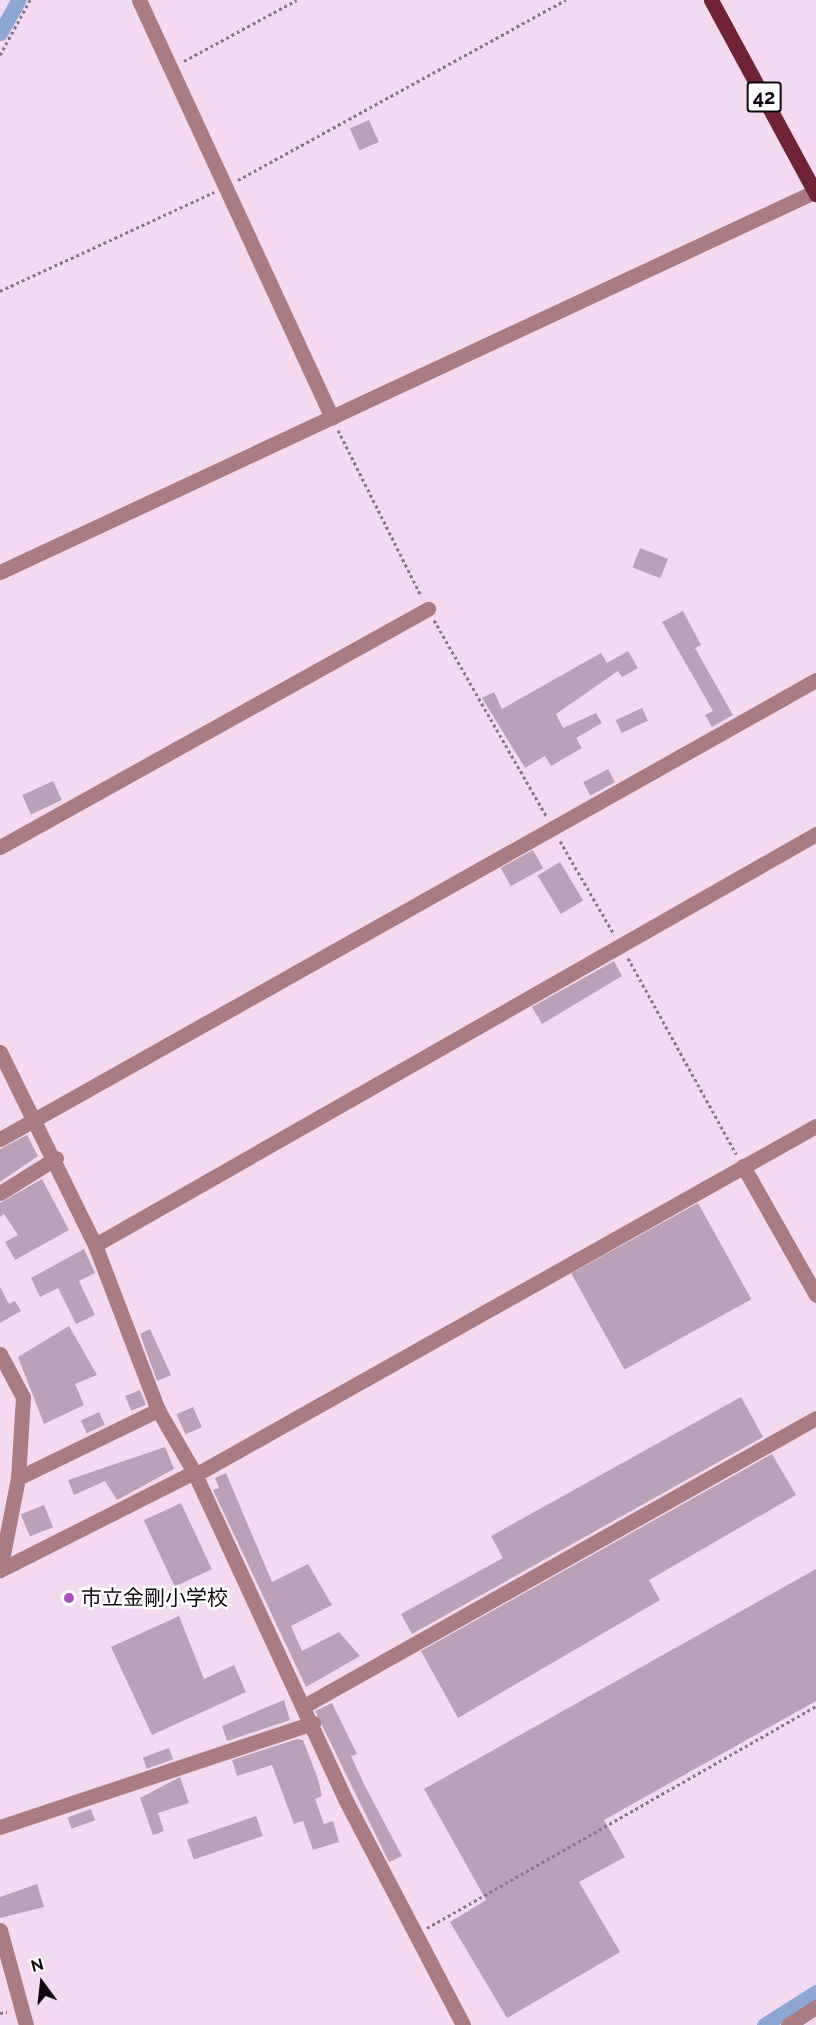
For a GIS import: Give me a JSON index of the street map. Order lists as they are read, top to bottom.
{
  "streets": {
    "main road": ["42"]
  },
  "places": ["市立金剛小学校"],
  "north": "top"
}
